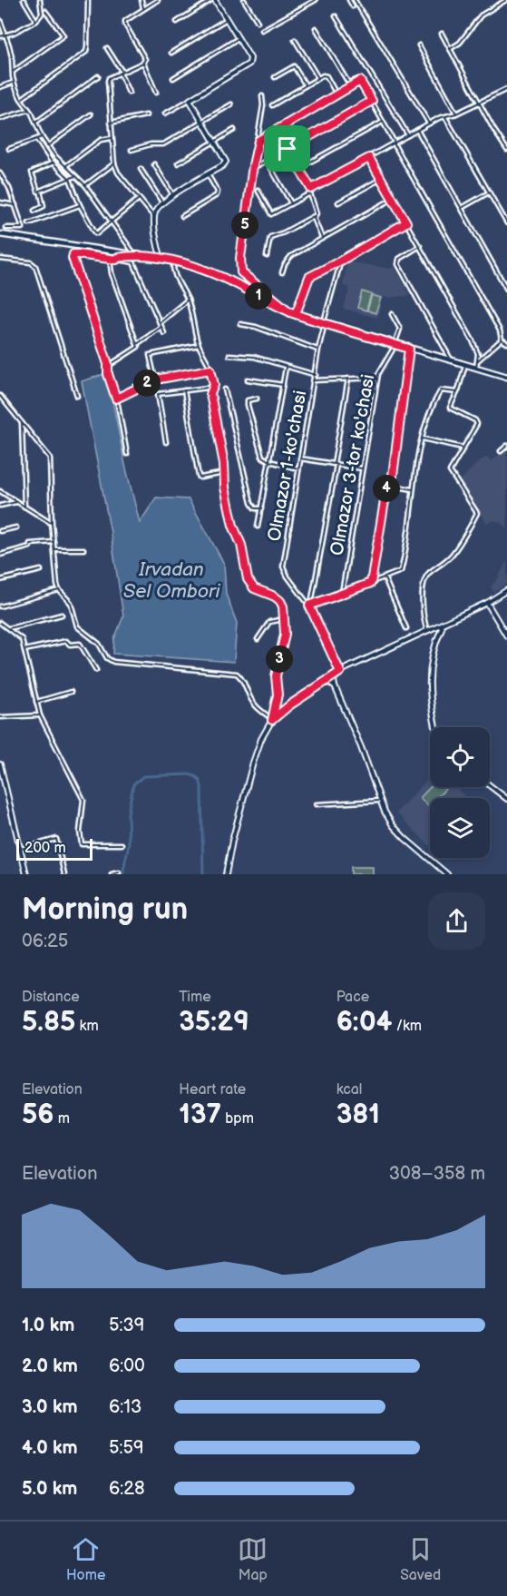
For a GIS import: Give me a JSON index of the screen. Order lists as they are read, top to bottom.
{
  "streets": {
    "street": ["Olmazor 3-tor ko'chasi", "Olmazor 1-ko'chasi"]
  },
  "water": ["Irvadan Sel Ombori"],
  "scale_bar": "200 m",
  "page": {
    "pins": [
      "5",
      "1",
      "2",
      "4",
      "3"
    ],
    "scale": "200 m",
    "heading": ["Morning run", "06:25"],
    "stats": [
      ["Distance", "5.85 km"],
      ["Time", "35:29"],
      ["Pace", "6:04 /km"],
      ["Elevation", "56 m"],
      ["Heart rate", "137 bpm"],
      ["kcal", "381"]
    ],
    "chart": ["Elevation", "308–358 m"],
    "list": [
      {
        "name": "1.0 km",
        "note": "5:39"
      },
      {
        "name": "2.0 km",
        "note": "6:00"
      },
      {
        "name": "3.0 km",
        "note": "6:13"
      },
      {
        "name": "4.0 km",
        "note": "5:59"
      },
      {
        "name": "5.0 km",
        "note": "6:28"
      }
    ],
    "tabs": ["Home", "Map", "Saved"]
  }
}
